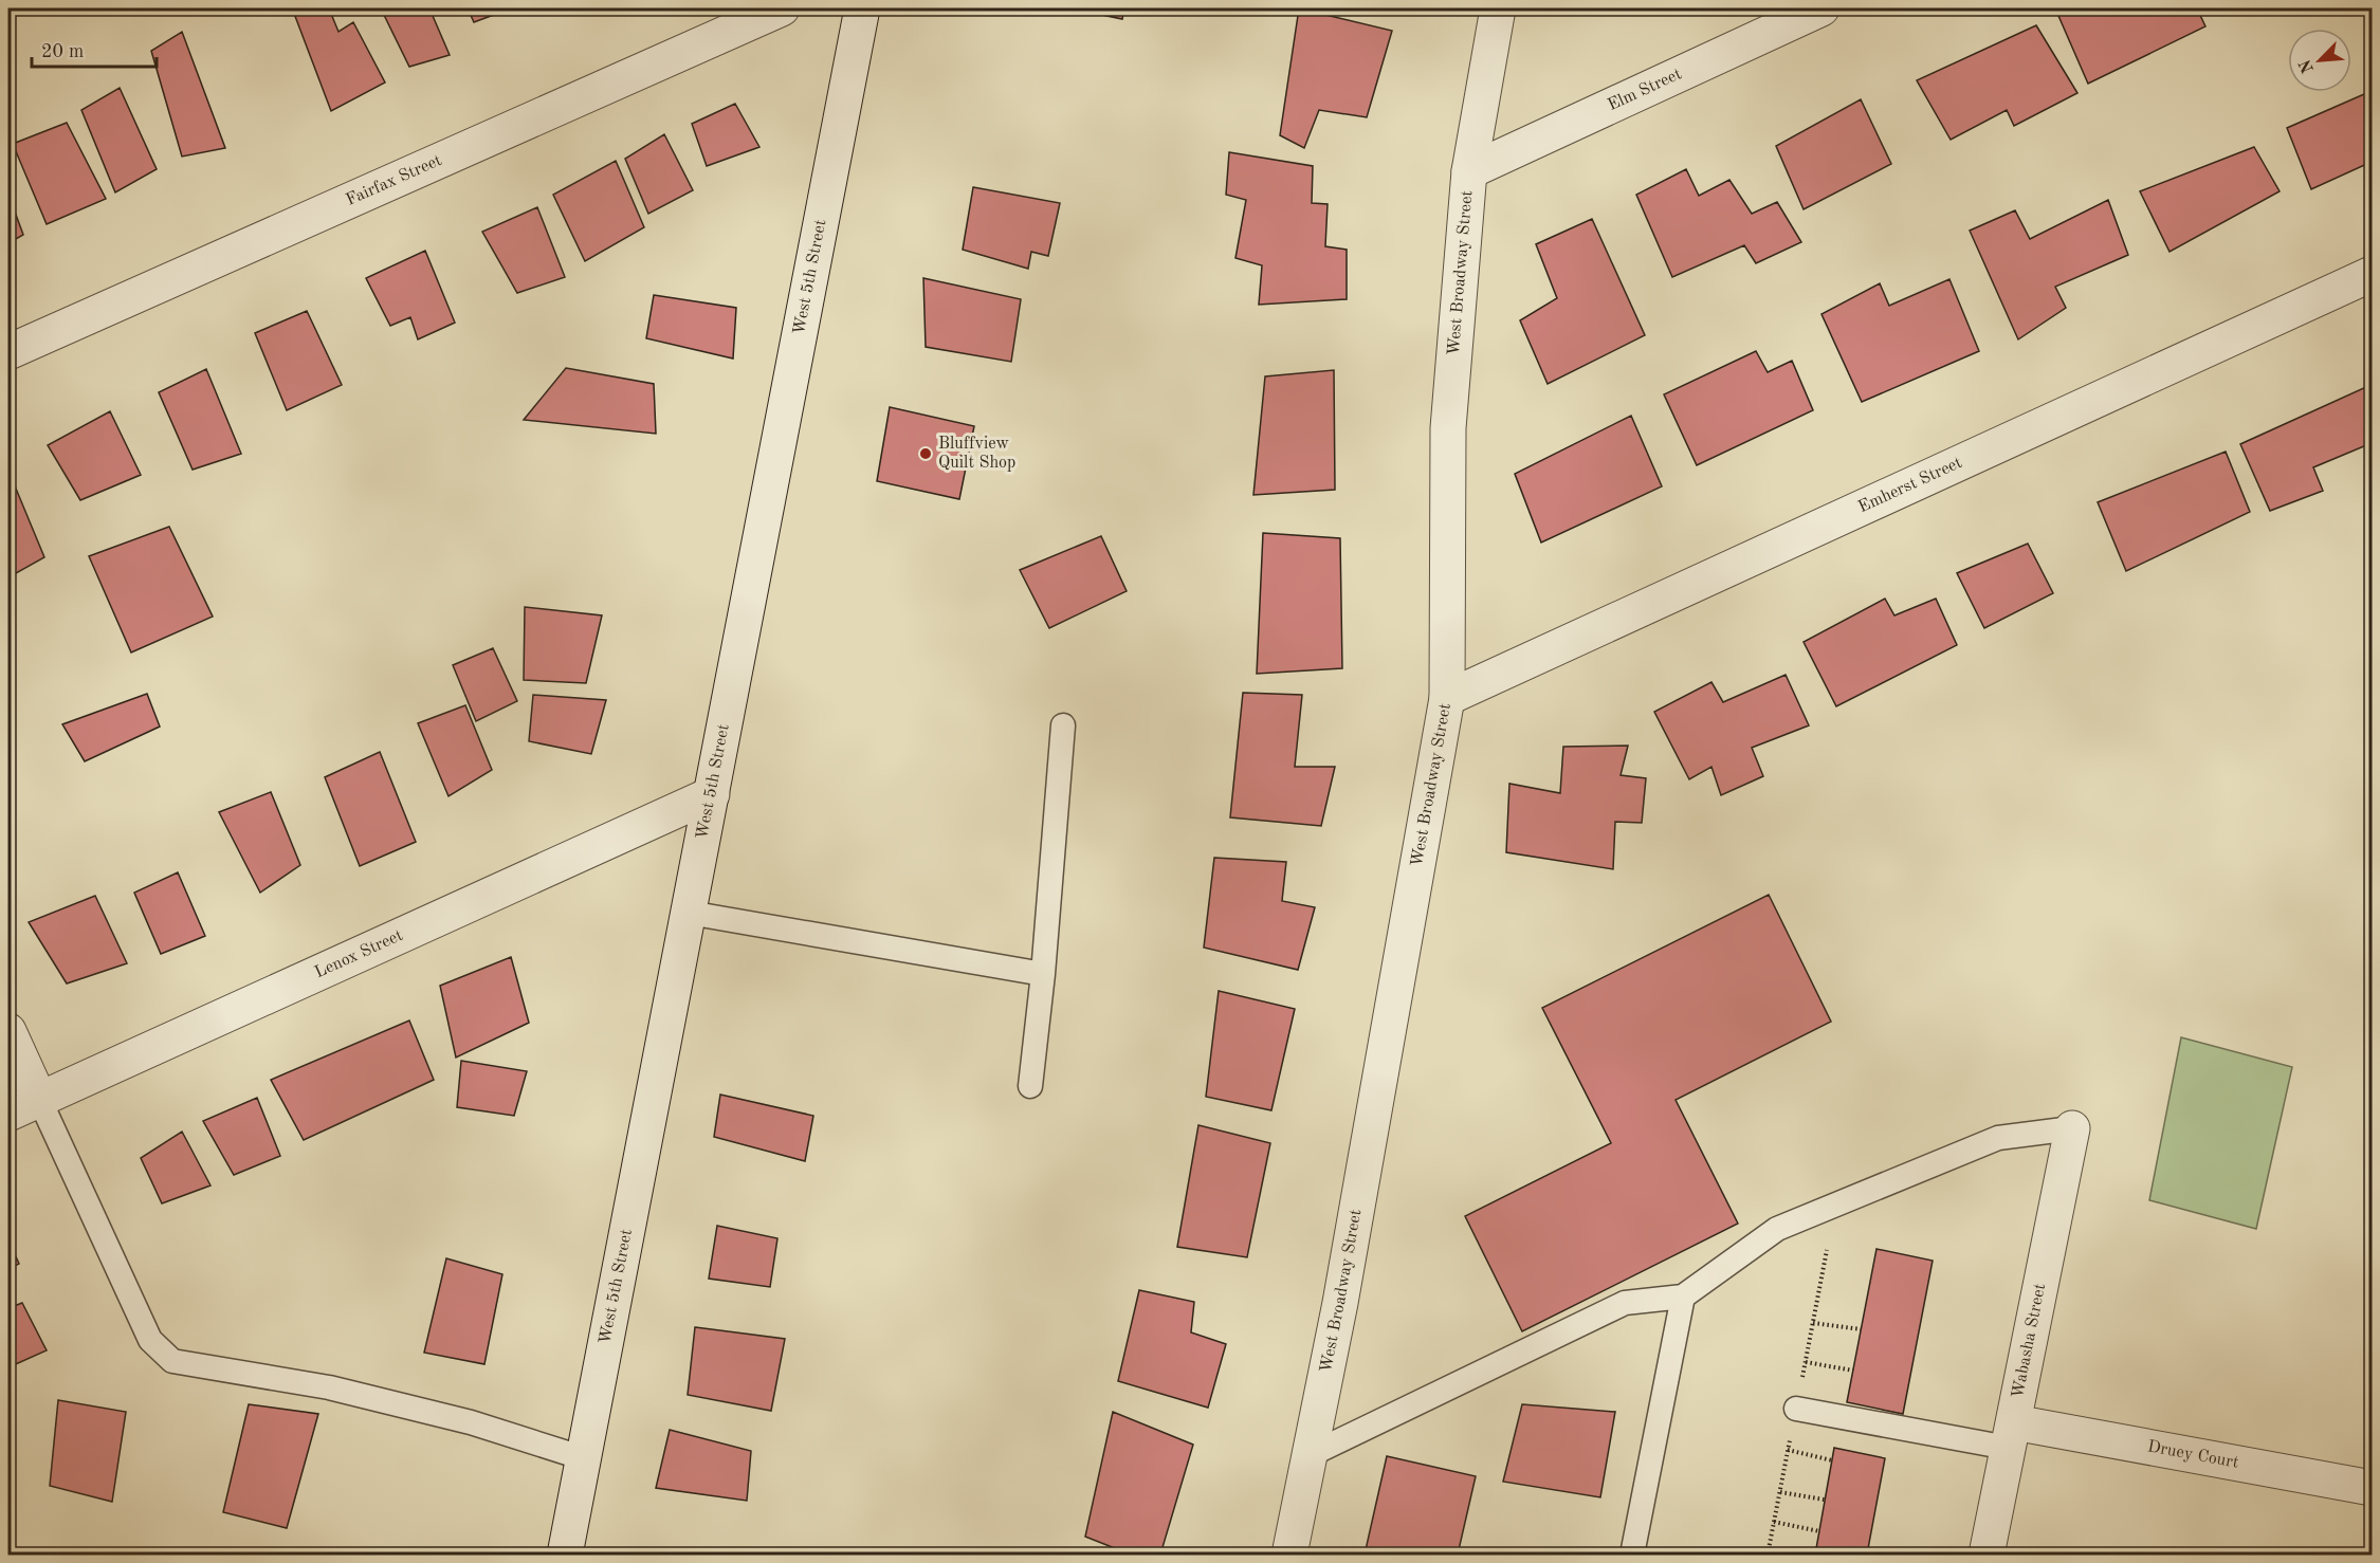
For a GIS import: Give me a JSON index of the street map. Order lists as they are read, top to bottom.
{
  "streets": {
    "street": [
      "Elm Street",
      "Fairfax Street",
      "West Broadway Street",
      "West 5th Street",
      "Emherst Street",
      "Lenox Street",
      "Wabasha Street",
      "Druey Court"
    ]
  },
  "crossings": [
    ["Elm Street", "West Broadway Street"],
    ["West Broadway Street", "Emherst Street"],
    ["West 5th Street", "Lenox Street"],
    ["Wabasha Street", "Druey Court"]
  ],
  "places": ["Bluffview Quilt Shop"],
  "scale_bar": "20 m",
  "north": "bottom left"
}
